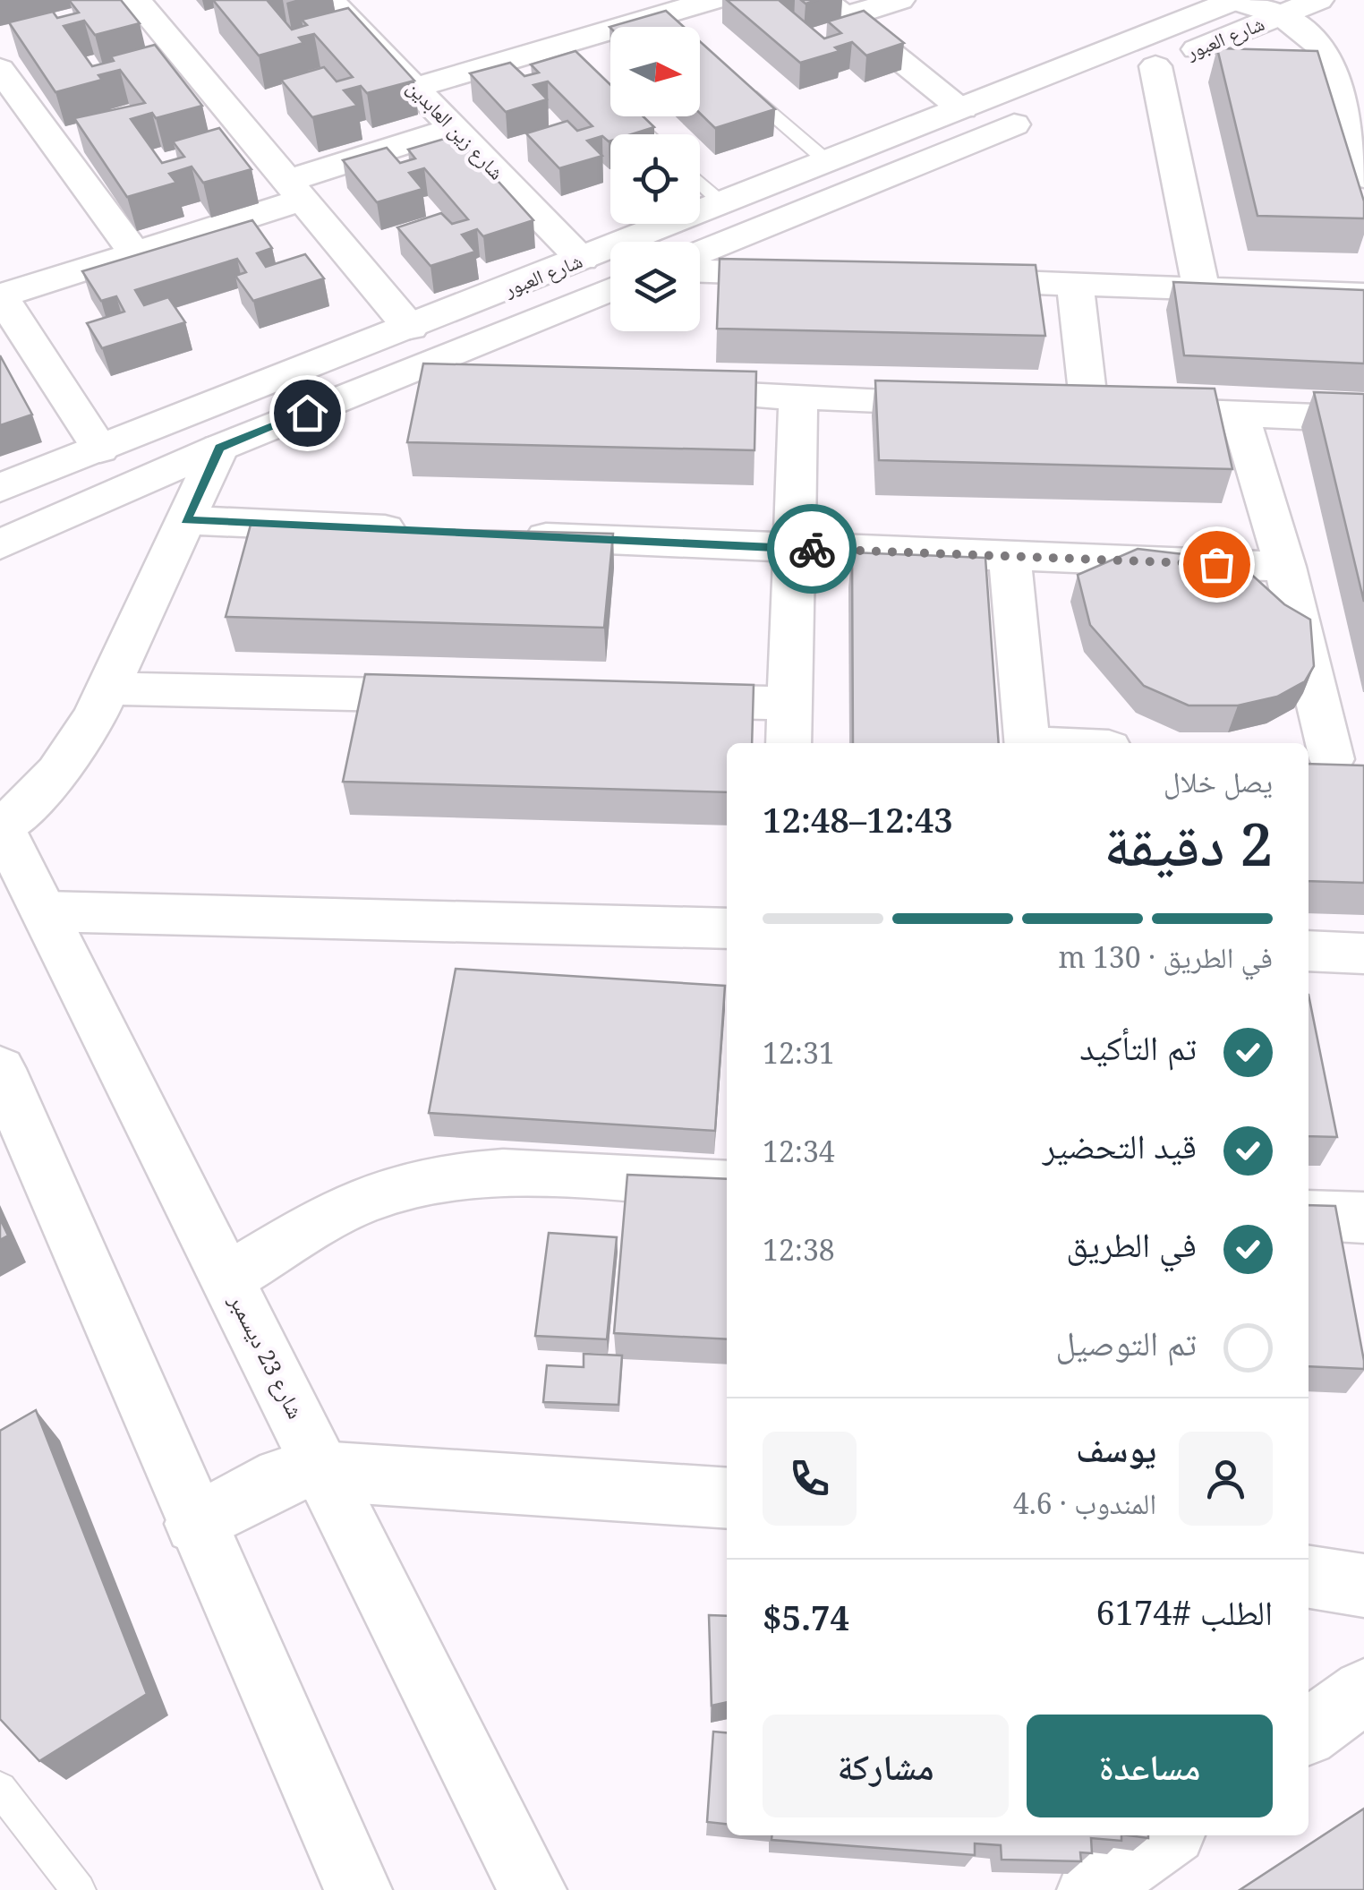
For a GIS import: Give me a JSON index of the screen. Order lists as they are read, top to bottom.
{
  "streets": {
    "street": ["شارع العبور", "شارع زين العابدين", "شارع 23 ديسمبر"]
  },
  "crossings": [
    ["شارع العبور", "شارع زين العابدين"]
  ],
  "north": "right",
  "page": {
    "heading": ["2 دقيقة", "يصل خلال", "12:43–12:48"],
    "panel": [
      "يوسف",
      "المندوب · 4.6",
      "الطلب #6174",
      "$5.74"
    ],
    "bar": "في الطريق · 130 m",
    "list": [
      ["تم التأكيد", "12:31"],
      ["قيد التحضير", "12:34"],
      ["في الطريق", "12:38"],
      "تم التوصيل"
    ],
    "buttons": ["مساعدة", "مشاركة"]
  }
}
